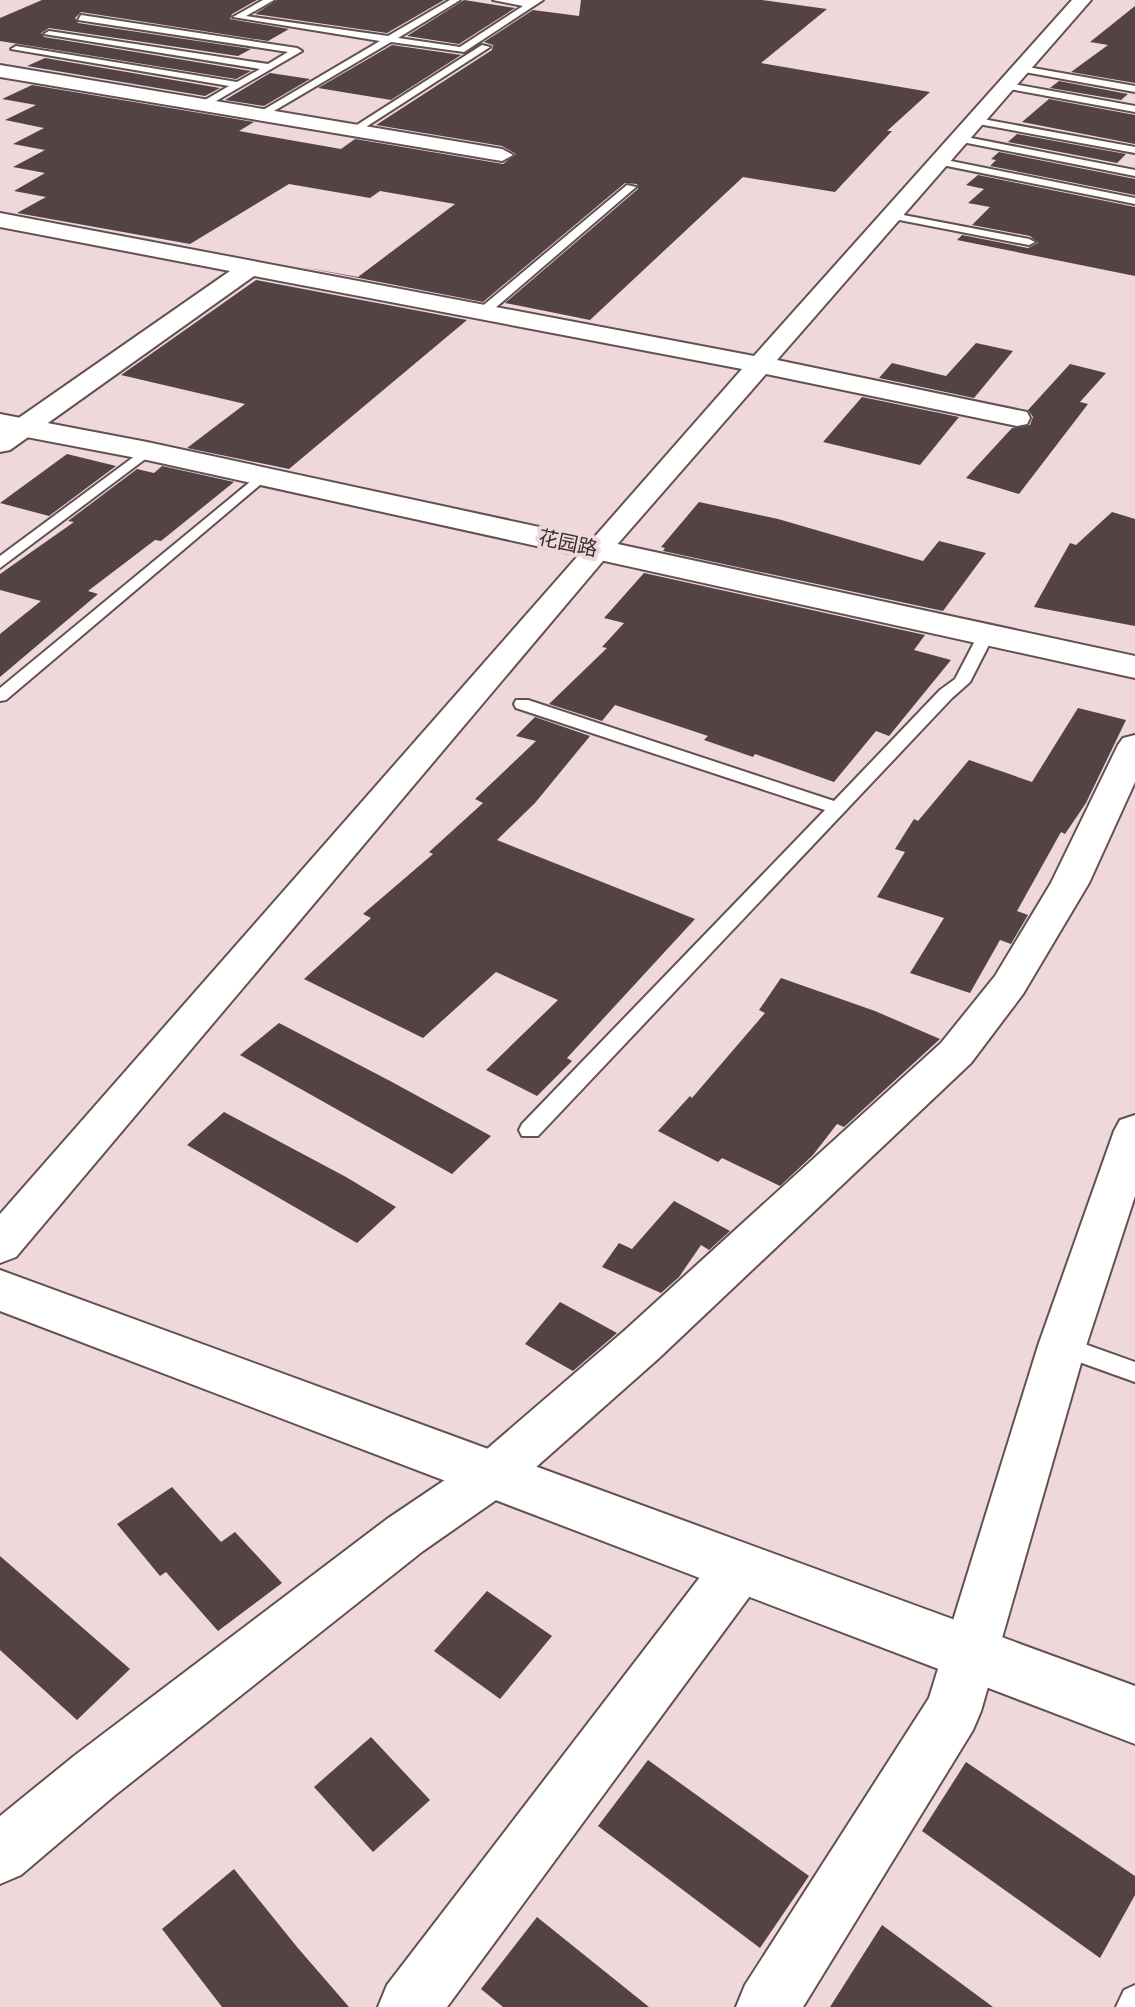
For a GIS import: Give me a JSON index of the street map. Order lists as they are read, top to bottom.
{
  "streets": {
    "street": ["花园路"]
  }
}
